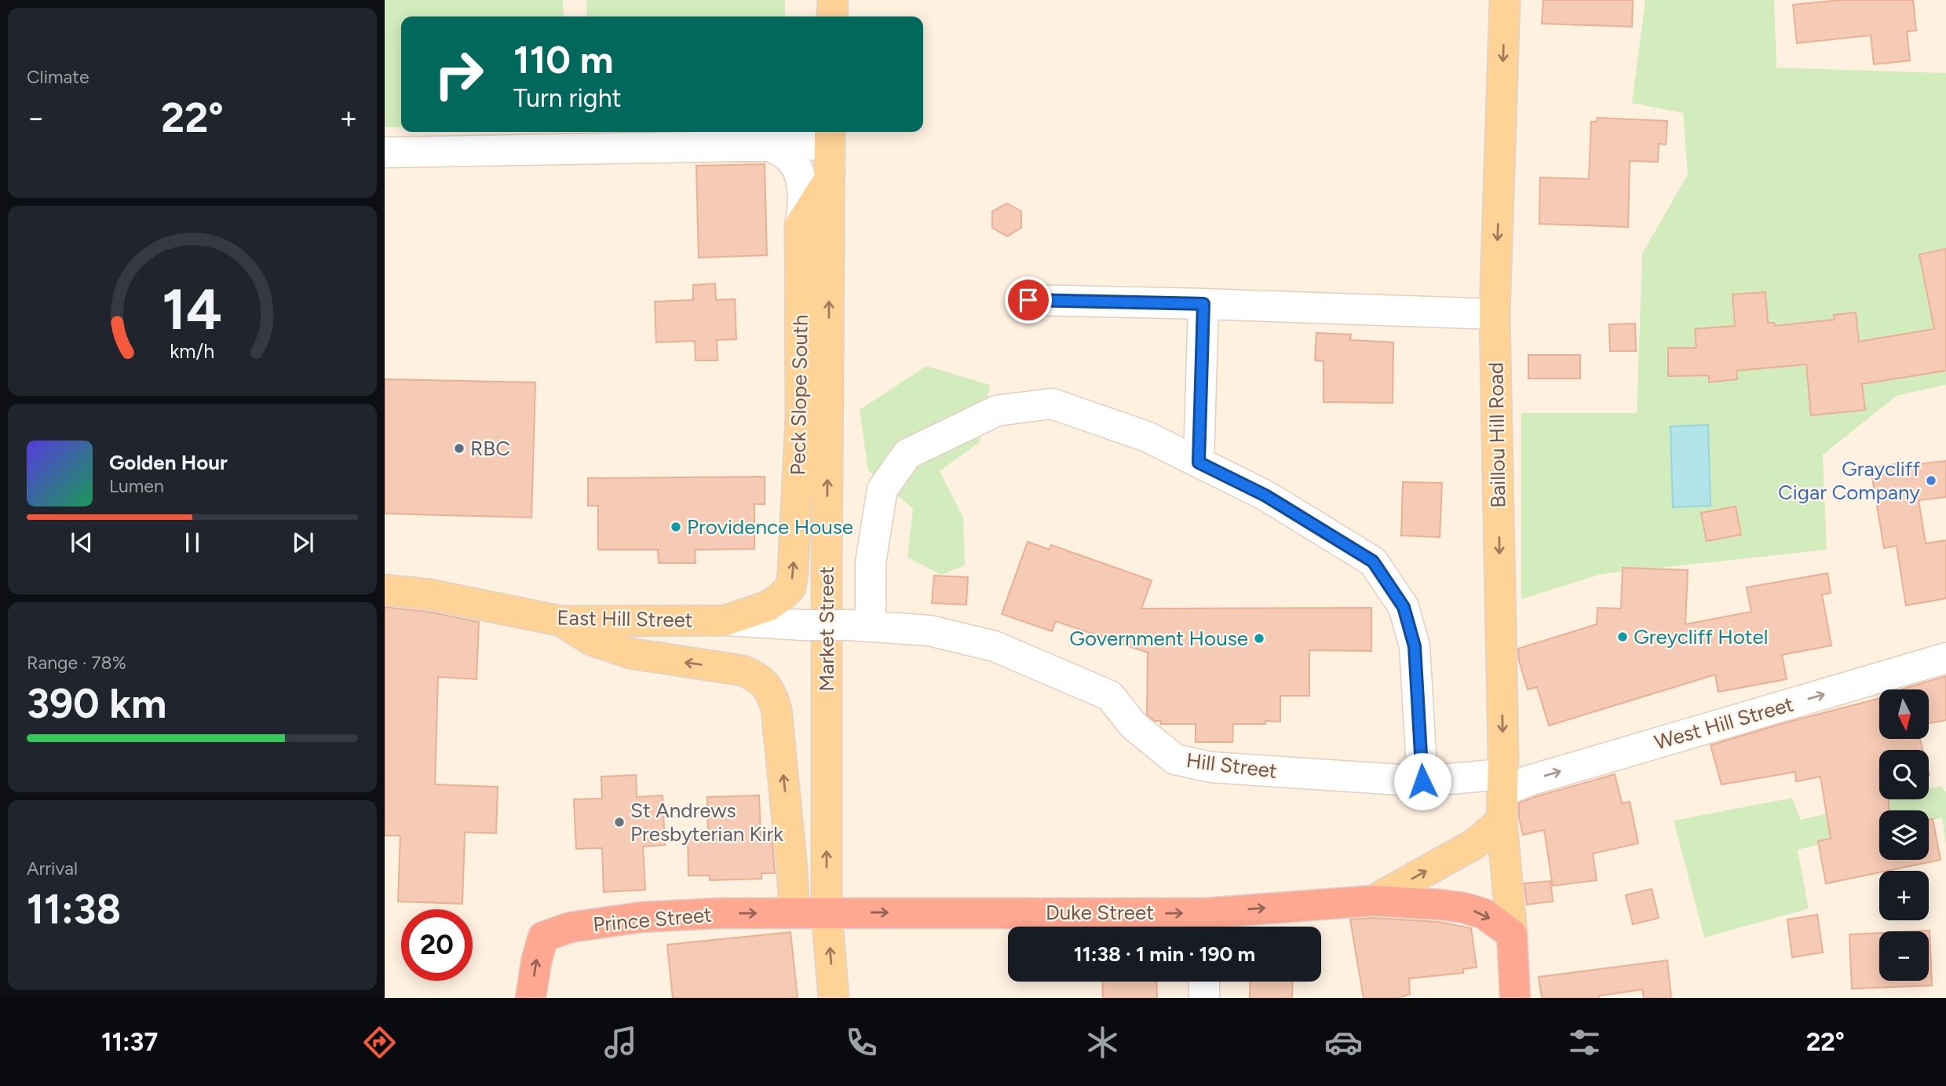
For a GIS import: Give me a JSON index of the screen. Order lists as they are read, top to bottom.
{
  "streets": {
    "highway": ["Duke Street", "Prince Street"],
    "main road": [
      "Peck Slope South",
      "Baillou Hill Road",
      "East Hill Street",
      "Market Street"
    ],
    "street": ["West Hill Street", "Hill Street"]
  },
  "crossings": [
    ["Peck Slope South", "East Hill Street"],
    ["Baillou Hill Road", "West Hill Street"],
    ["Baillou Hill Road", "Hill Street"],
    ["Baillou Hill Road", "Duke Street"],
    ["East Hill Street", "Hill Street"],
    ["Market Street", "Duke Street"],
    ["Market Street", "Prince Street"],
    ["West Hill Street", "Hill Street"],
    ["Duke Street", "Prince Street"]
  ],
  "one_way": [
    "Peck Slope South",
    "Baillou Hill Road",
    "Market Street",
    "West Hill Street",
    "Duke Street",
    "Prince Street"
  ],
  "places": [
    "RBC",
    "Graycliff Cigar Company",
    "Providence House",
    "Greycliff Hotel",
    "Government House",
    "St Andrews Presbyterian Kirk"
  ],
  "north": "bottom",
  "page": {
    "tile": [
      "Climate",
      ["Range · 78%", "390 km"],
      ["Arrival", "11:38"]
    ],
    "turn": ["110 m", "Turn right"],
    "heat": ["−", "22°", "+"],
    "song": ["Golden Hour", "Lumen"],
    "map_buttons": ["+", "−"],
    "limit": "20",
    "trip": "11:38 · 1 min · 190 m",
    "tabs": ["11:37", "22°"],
    "gauge": ["14", "km/h"]
  }
}
